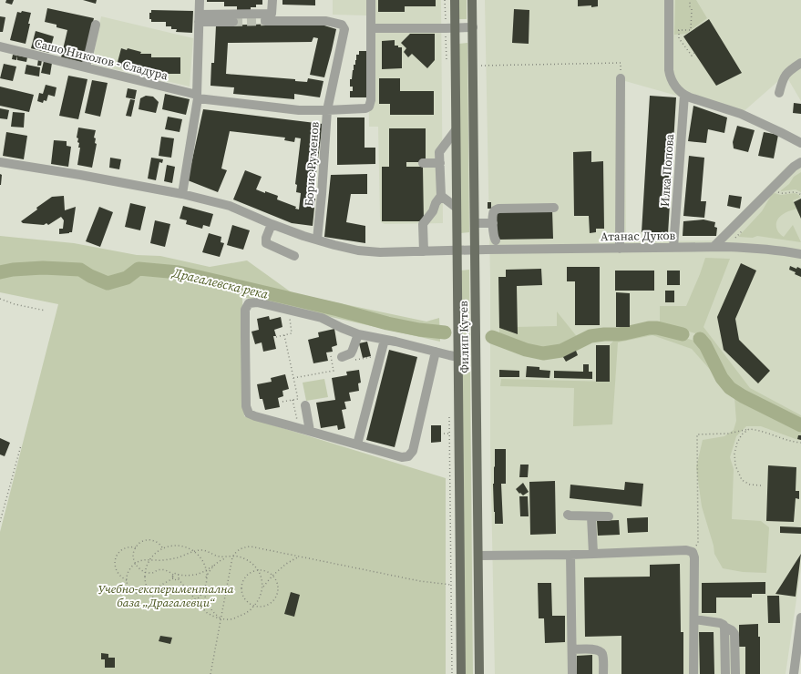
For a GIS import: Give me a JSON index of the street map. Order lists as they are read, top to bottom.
{
  "streets": {
    "main road": ["Филип Кутев"],
    "street": [
      "Сашо Николов - Сладура",
      "Борис Руменов",
      "Илка Попова",
      "Атанас Дуков"
    ]
  },
  "crossings": [
    ["Сашо Николов - Сладура", "Борис Руменов"],
    ["Борис Руменов", "Атанас Дуков"],
    ["Илка Попова", "Атанас Дуков"],
    ["Атанас Дуков", "Филип Кутев"]
  ],
  "water": ["Драгалевска река"],
  "parks": ["Учебно-експериментална база „Драгалевци“"]
}
